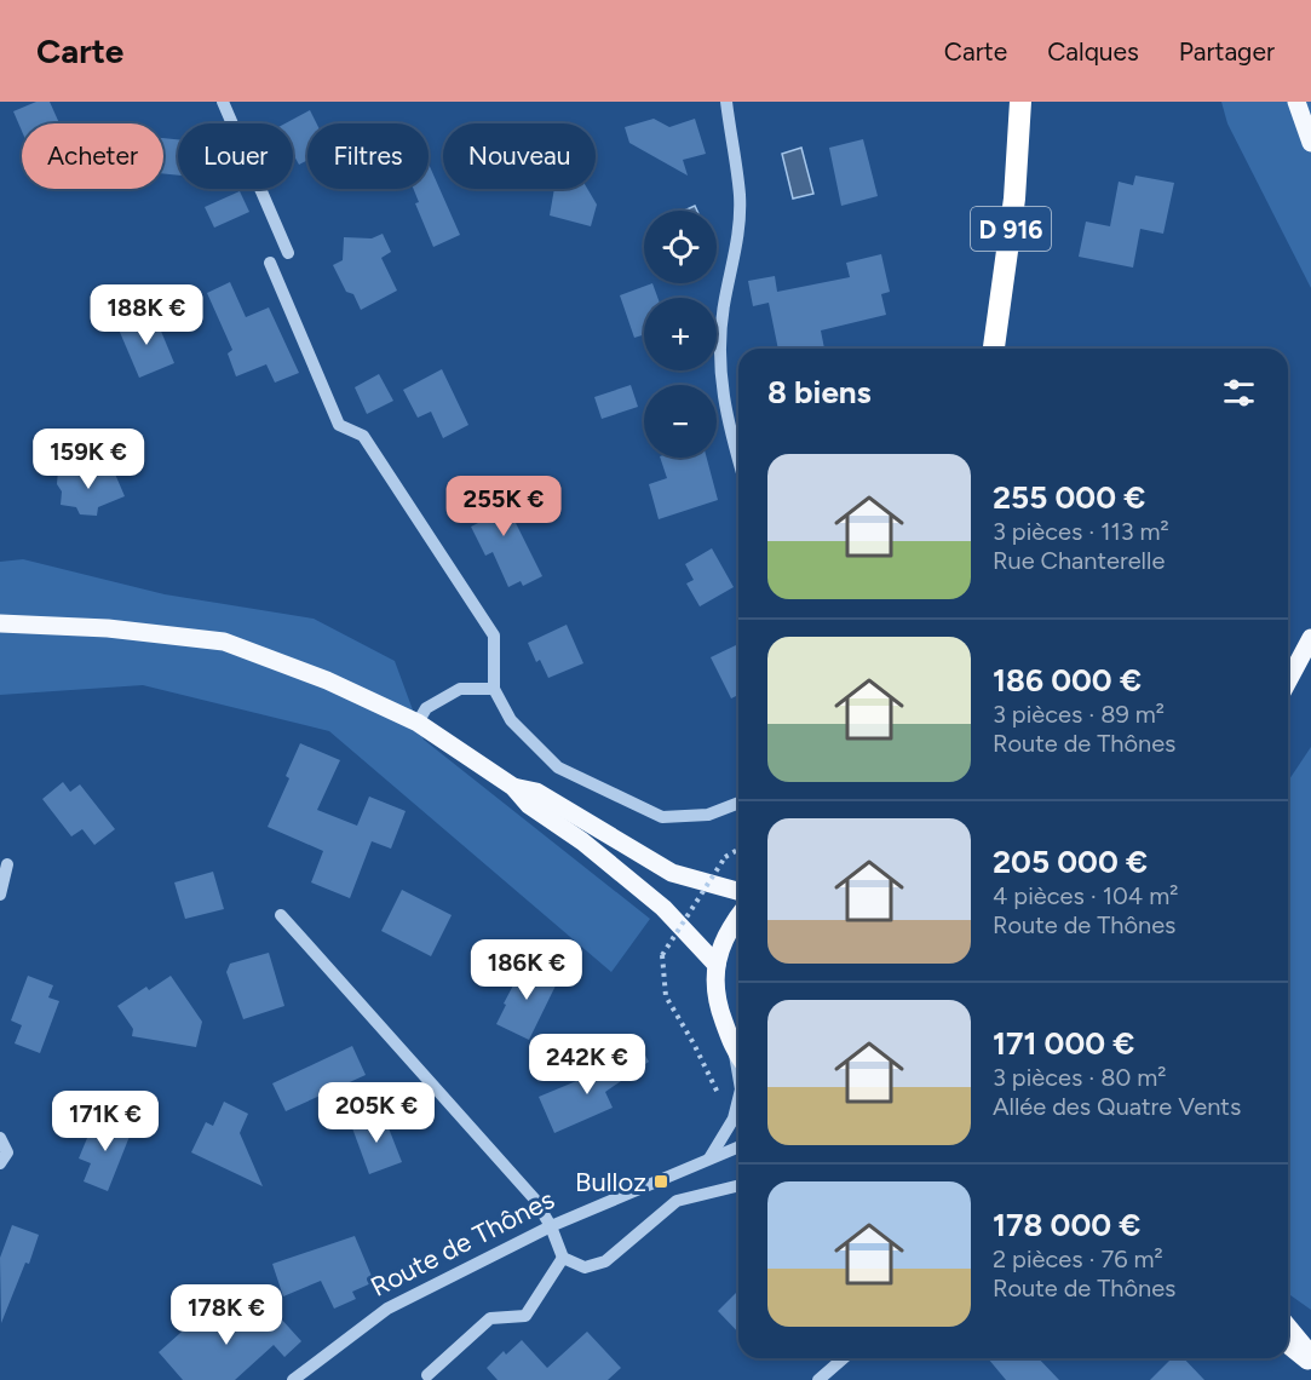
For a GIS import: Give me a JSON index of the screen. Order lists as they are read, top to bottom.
{
  "streets": {
    "highway": ["D 916"],
    "street": ["Route de Thônes"]
  },
  "places": {
    "transit": ["Bulloz"]
  },
  "page": {
    "header": "Carte",
    "nav": ["Carte", "Calques", "Partager"],
    "chip": [
      "Acheter",
      "Louer",
      "Filtres",
      "Nouveau"
    ],
    "map_buttons": ["+", "−"],
    "price": [
      "188K €",
      "159K €",
      "255K €",
      "186K €",
      "242K €",
      "205K €",
      "171K €",
      "178K €"
    ],
    "heading": "8 biens",
    "list": [
      {
        "name": "255 000 €",
        "note": "3 pièces · 113 m² · Rue Chanterelle"
      },
      {
        "name": "186 000 €",
        "note": "3 pièces · 89 m² · Route de Thônes"
      },
      {
        "name": "205 000 €",
        "note": "4 pièces · 104 m² · Route de Thônes"
      },
      {
        "name": "171 000 €",
        "note": "3 pièces · 80 m² · Allée des Quatre Vents"
      },
      {
        "name": "178 000 €",
        "note": "2 pièces · 76 m² · Route de Thônes"
      }
    ]
  }
}
